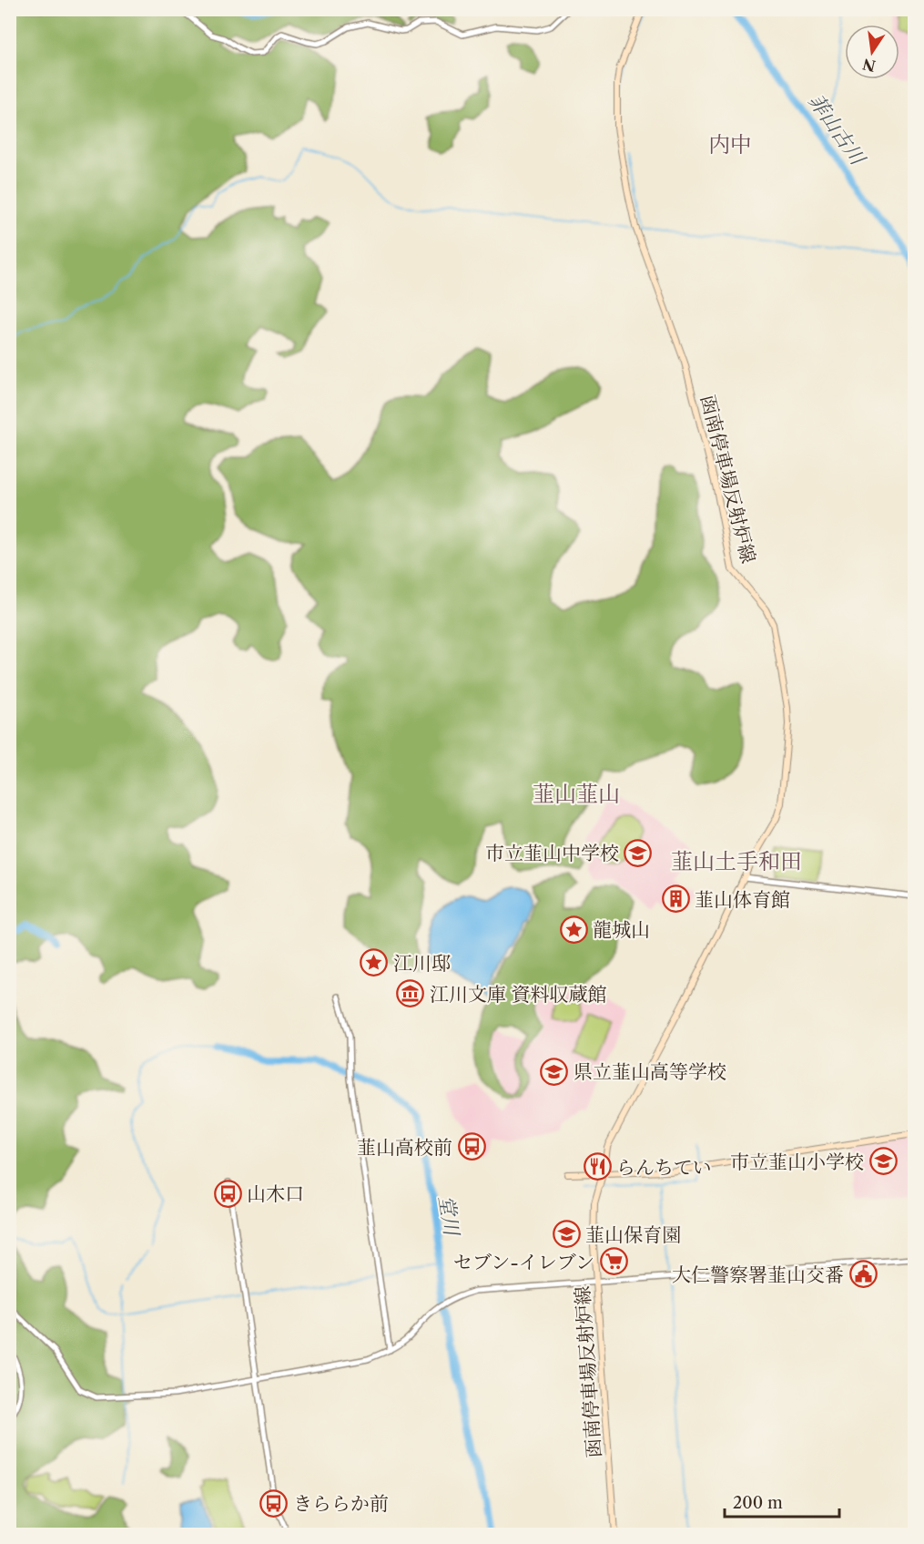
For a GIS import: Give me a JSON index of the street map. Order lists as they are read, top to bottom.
{
  "streets": {
    "main road": ["函南停車場反射炉線"]
  },
  "districts": ["内中", "韮山韮山", "韮山土手和田"],
  "water": ["菲山古川", "堂川"],
  "places": {
    "school or university": [
      "市立韮山中学校",
      "県立韮山高等学校",
      "市立韮山小学校",
      "韮山保育園"
    ],
    "building": ["韮山体育館"],
    "place": ["龍城山", "江川邸"],
    "museum": ["江川文庫 資料収蔵館"],
    "bus stop": ["韮山高校前", "山木口", "きららか前"],
    "restaurant": ["らんちてい"],
    "supermarket": ["セブン-イレブン"],
    "public building": ["大仁警察署韮山交番"]
  },
  "scale_bar": "200 m",
  "north": "bottom"
}
